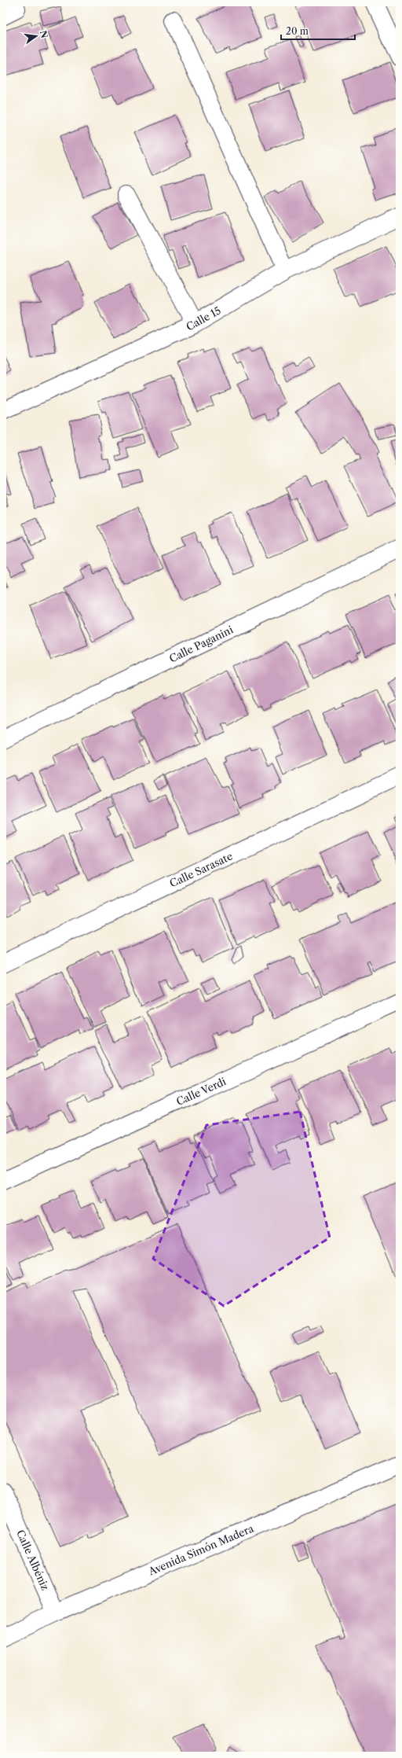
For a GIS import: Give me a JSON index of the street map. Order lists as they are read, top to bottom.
{
  "streets": {
    "street": [
      "Calle 15",
      "Calle Paganini",
      "Calle Sarasate",
      "Calle Verdi",
      "Avenida Simón Madera",
      "Calle Albéniz"
    ]
  },
  "crossings": [
    ["Avenida Simón Madera", "Calle Albéniz"]
  ],
  "scale_bar": "20 m",
  "north": "right"
}
